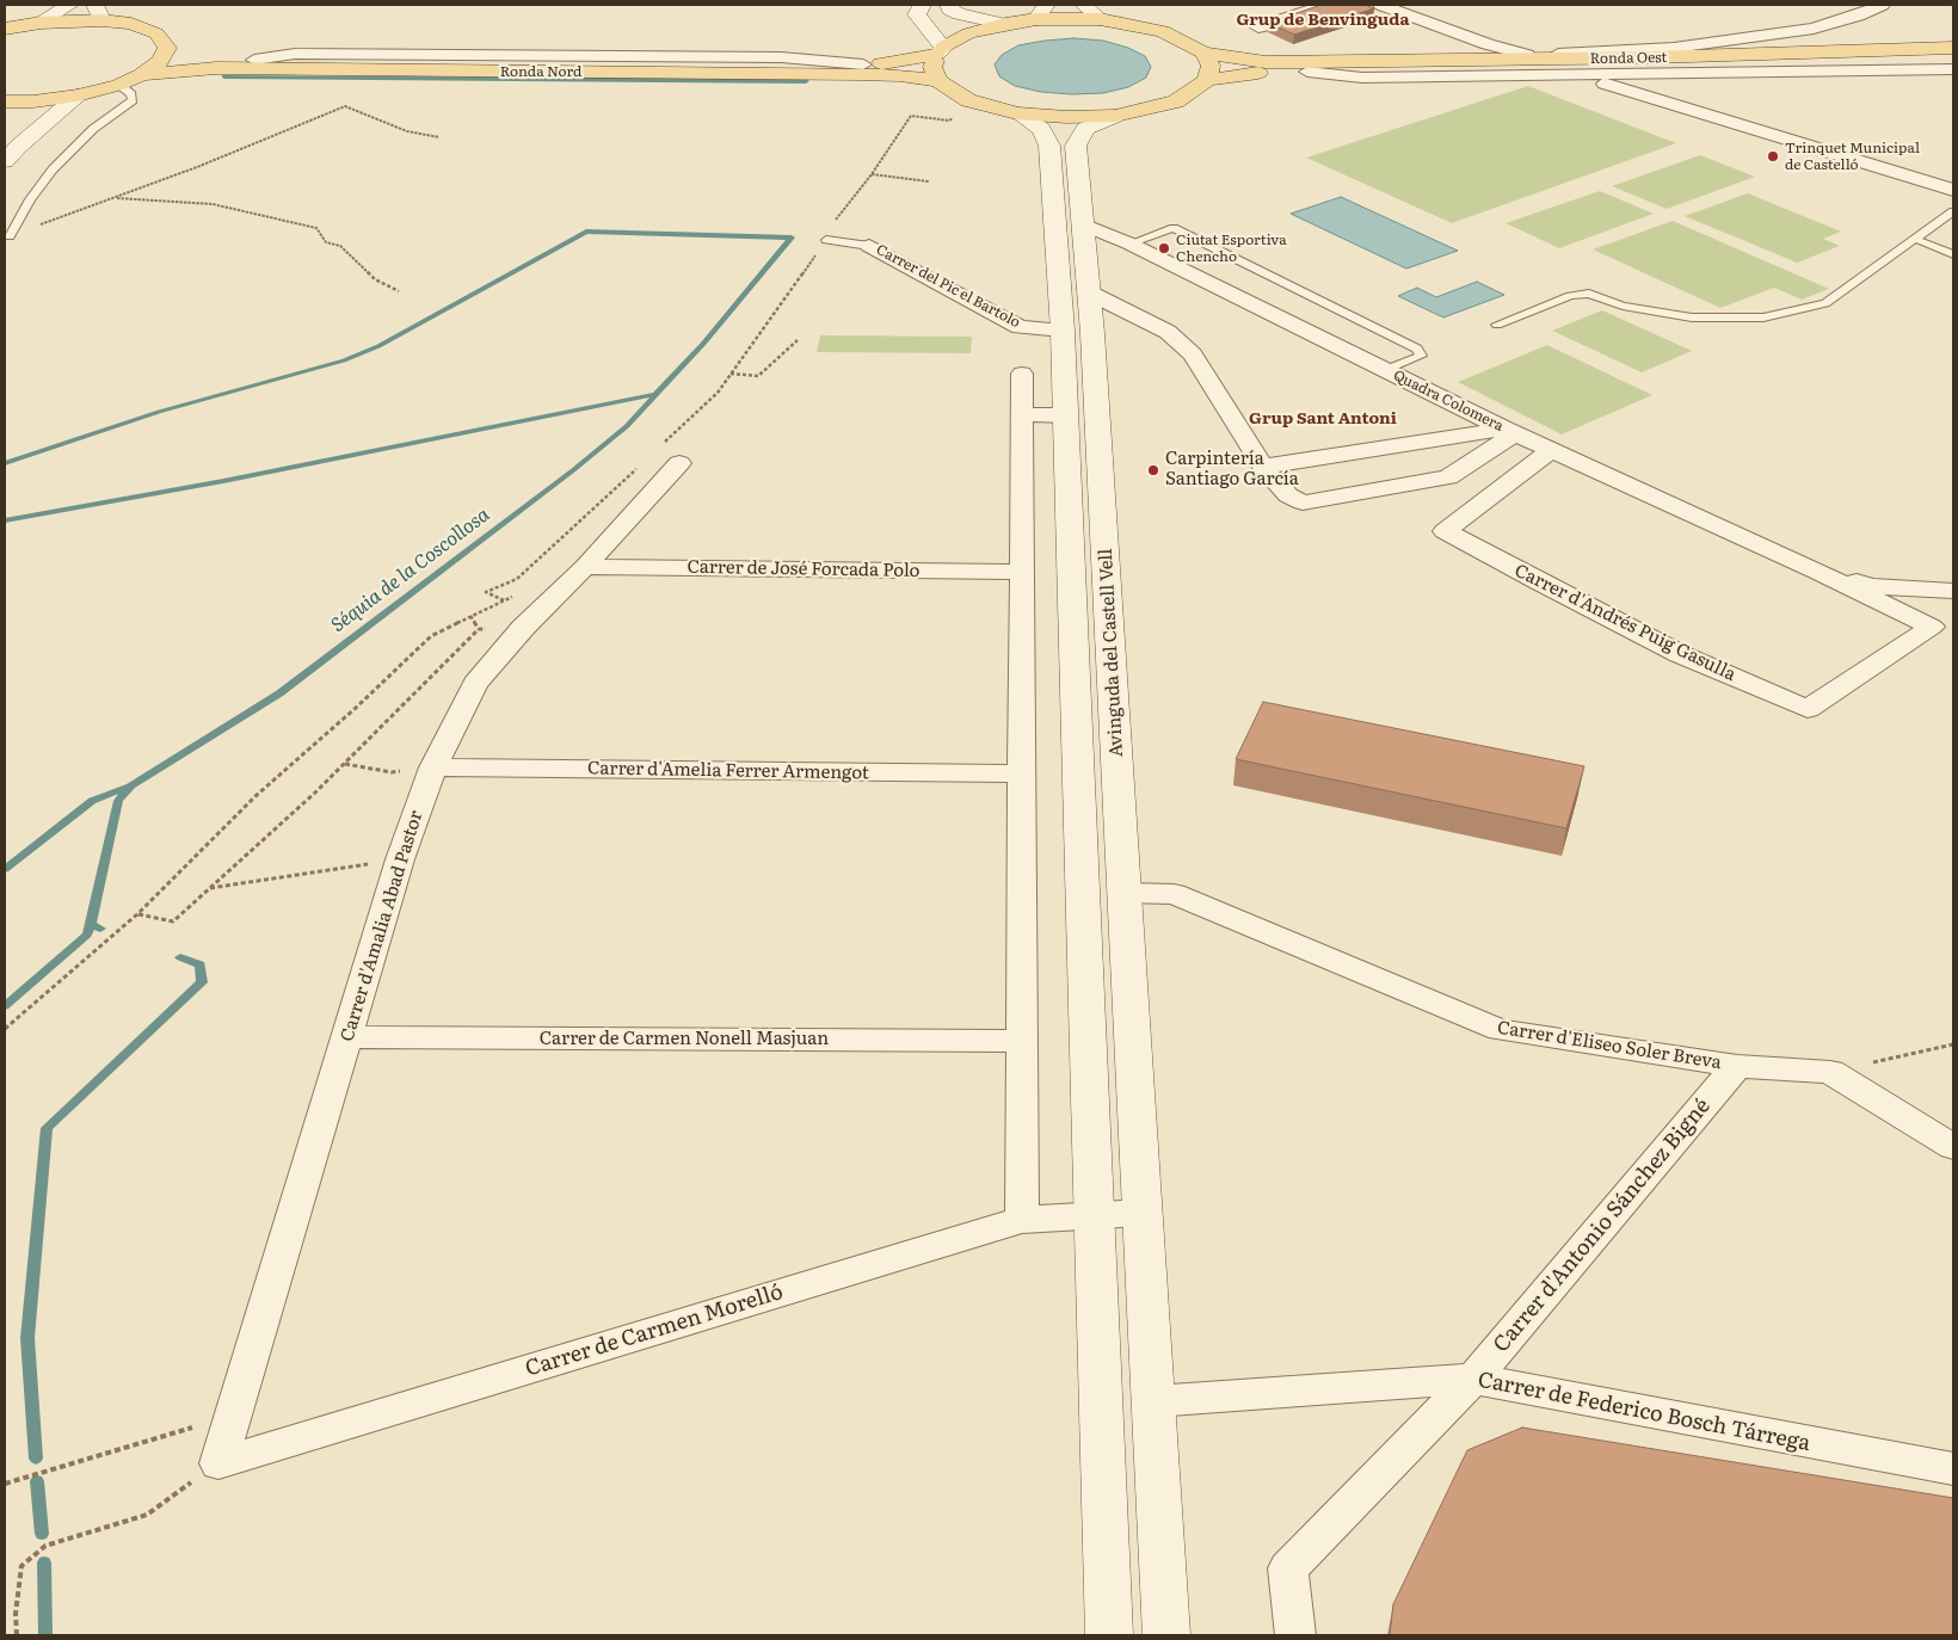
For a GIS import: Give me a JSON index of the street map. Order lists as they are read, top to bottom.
{
  "streets": {
    "main road": ["Ronda Oest", "Ronda Nord", "Avinguda del Castell Vell"],
    "street": [
      "Carrer del Pic el Bartolo",
      "Quadra Colomera",
      "Carrer de José Forcada Polo",
      "Carrer d'Andrés Puig Gasulla",
      "Carrer d'Amelia Ferrer Armengot",
      "Carrer d'Amalia Abad Pastor",
      "Carrer de Carmen Nonell Masjuan",
      "Carrer d'Eliseo Soler Breva",
      "Carrer d'Antonio Sánchez Bigné",
      "Carrer de Carmen Morelló",
      "Carrer de Federico Bosch Tárrega"
    ]
  },
  "crossings": [
    ["Ronda Oest", "Ronda Nord"],
    ["Carrer del Pic el Bartolo", "Avinguda del Castell Vell"],
    ["Quadra Colomera", "Carrer d'Andrés Puig Gasulla"],
    ["Quadra Colomera", "Avinguda del Castell Vell"],
    ["Carrer de José Forcada Polo", "Carrer d'Amalia Abad Pastor"],
    ["Avinguda del Castell Vell", "Carrer d'Eliseo Soler Breva"],
    ["Avinguda del Castell Vell", "Carrer de Carmen Morelló"],
    ["Avinguda del Castell Vell", "Carrer de Federico Bosch Tárrega"],
    ["Carrer d'Amelia Ferrer Armengot", "Carrer d'Amalia Abad Pastor"],
    ["Carrer d'Amalia Abad Pastor", "Carrer de Carmen Nonell Masjuan"],
    ["Carrer d'Amalia Abad Pastor", "Carrer de Carmen Morelló"],
    ["Carrer d'Eliseo Soler Breva", "Carrer d'Antonio Sánchez Bigné"],
    ["Carrer d'Antonio Sánchez Bigné", "Carrer de Federico Bosch Tárrega"]
  ],
  "districts": ["Grup de Benvinguda", "Grup Sant Antoni"],
  "water": ["Séquia de la Coscollosa"],
  "places": ["Trinquet Municipal de Castelló", "Ciutat Esportiva Chencho", "Carpintería Santiago García"]
}
